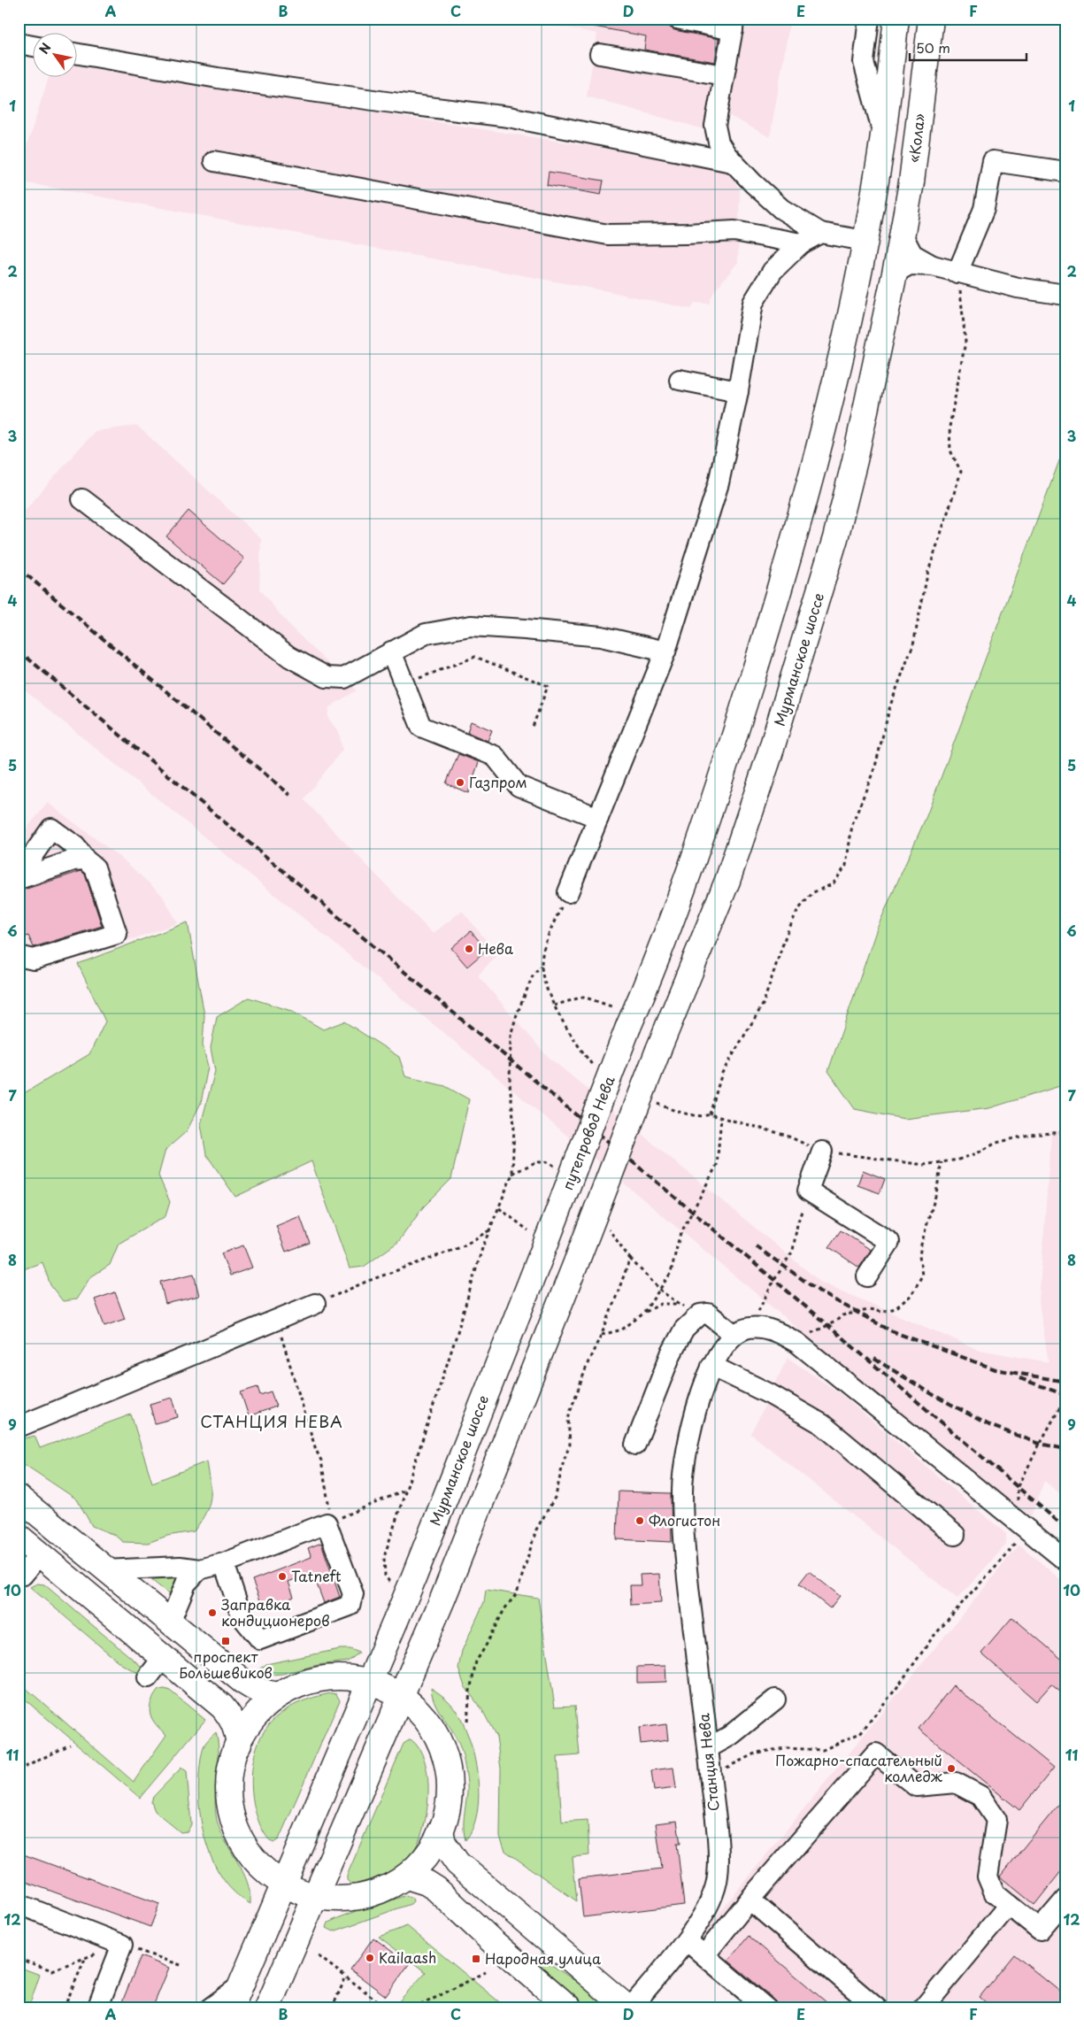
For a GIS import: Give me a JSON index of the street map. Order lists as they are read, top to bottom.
{
  "streets": {
    "main road": ["«Кола»", "Мурманское шоссе", "путепровод Нева"],
    "street": ["Станция Нева"]
  },
  "crossings": [
    ["«Кола»", "Мурманское шоссе"],
    ["Мурманское шоссе", "путепровод Нева"]
  ],
  "districts": ["СТАНЦИЯ НЕВА"],
  "places": {
    "other": [
      "Газпром",
      "Нева",
      "Флогистон",
      "Tatneft",
      "Заправка кондиционеров",
      "Пожарно-спасательный колледж",
      "Kailaash"
    ],
    "transit": ["проспект Большевиков", "Народная улица"]
  },
  "scale_bar": "50 m",
  "north": "top left",
  "grid": {
    "columns": [
      "A",
      "B",
      "C",
      "D",
      "E",
      "F"
    ],
    "rows": [
      "1",
      "2",
      "3",
      "4",
      "5",
      "6",
      "7",
      "8",
      "9",
      "10",
      "11",
      "12"
    ]
  }
}
